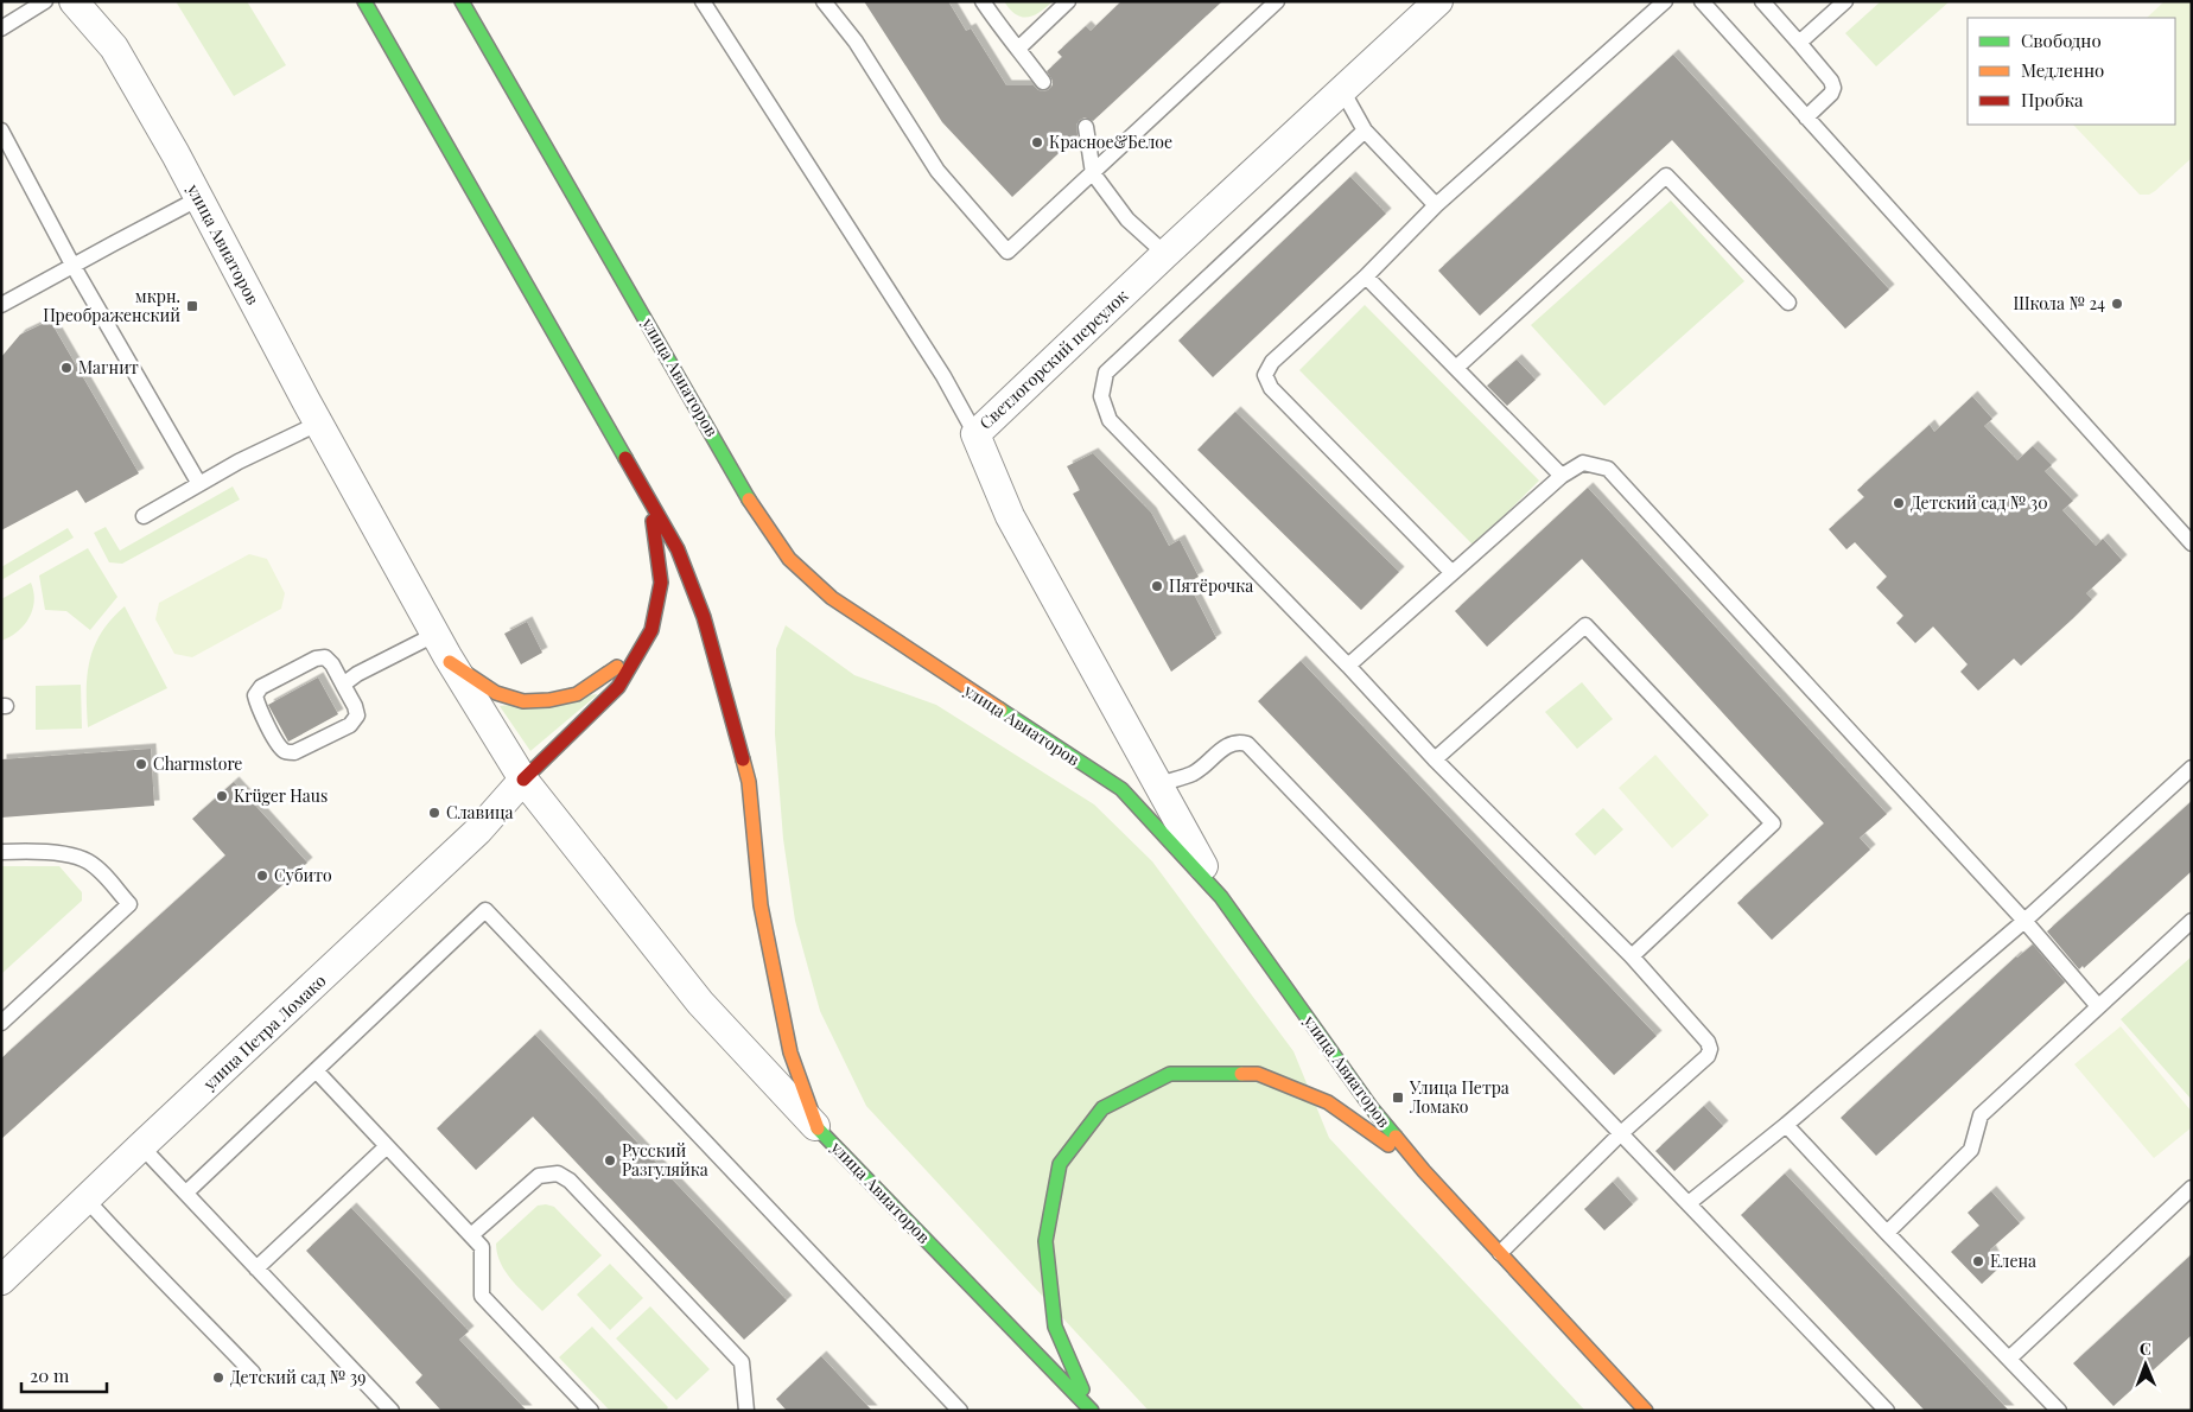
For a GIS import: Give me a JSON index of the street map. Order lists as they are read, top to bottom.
{
  "streets": {
    "main road": ["улица Авиаторов"],
    "street": ["Светлогорский переулок", "улица Петра Ломако"]
  },
  "crossings": [
    ["улица Авиаторов", "Светлогорский переулок"],
    ["улица Авиаторов", "улица Петра Ломако"]
  ],
  "places": {
    "other": [
      "Красное&Белое",
      "Школа № 24",
      "Магнит",
      "Детский сад № 30",
      "Пятёрочка",
      "Charmstore",
      "Krüger Haus",
      "Славица",
      "Субито",
      "Русский Разгуляйка",
      "Елена",
      "Детский сад № 39"
    ],
    "transit": ["мкрн. Преображенский", "Улица Петра Ломако"]
  },
  "legend": ["Свободно", "Медленно", "Пробка"],
  "scale_bar": "20 m",
  "north": "top"
}
